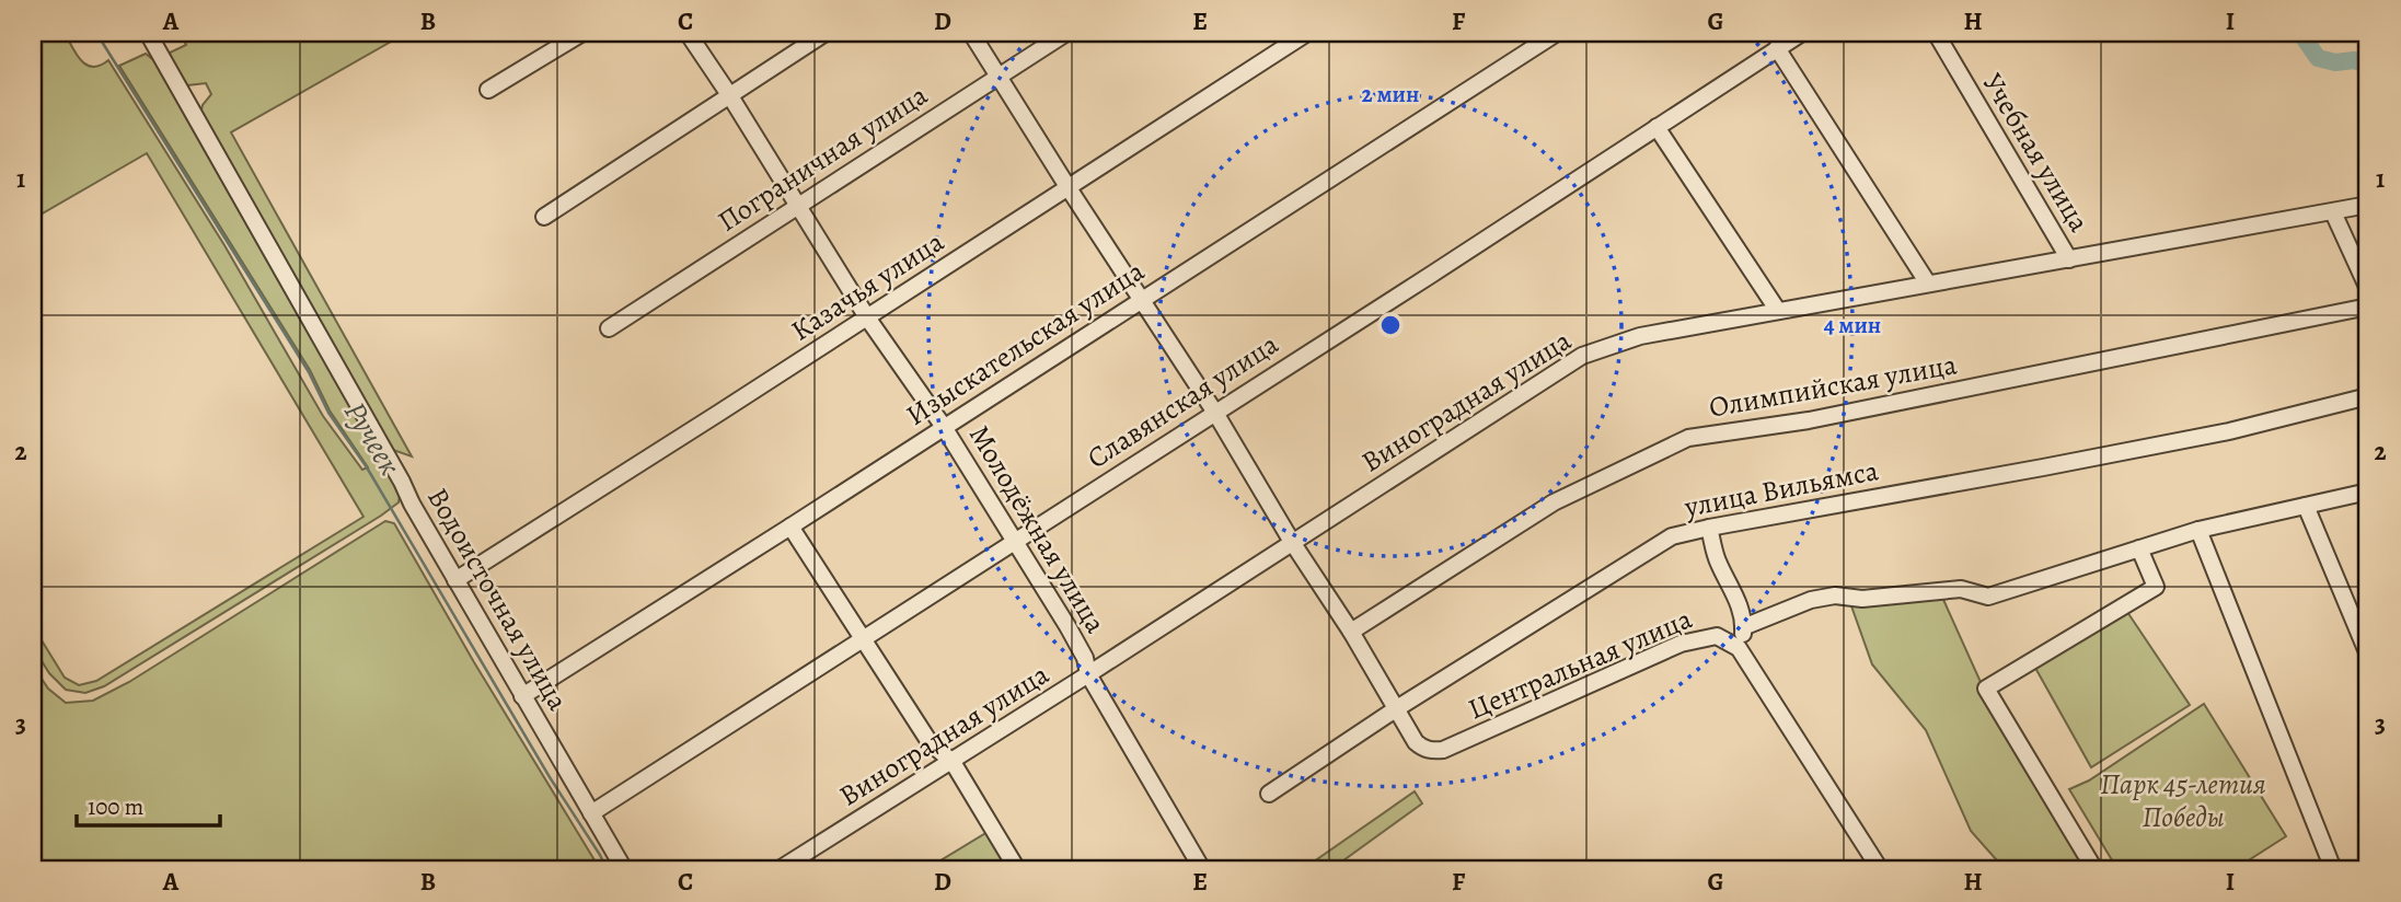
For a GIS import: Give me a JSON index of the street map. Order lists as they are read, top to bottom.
{
  "streets": {
    "street": [
      "Учебная улица",
      "Пограничная улица",
      "Казачья улица",
      "Изыскательская улица",
      "Олимпийская улица",
      "Славянская улица",
      "Виноградная улица",
      "улица Вильямса",
      "Молодёжная улица",
      "Водоисточная улица",
      "Центральная улица"
    ]
  },
  "crossings": [
    ["Учебная улица", "Виноградная улица"],
    ["Пограничная улица", "Молодёжная улица"],
    ["Пограничная улица", "Центральная улица"],
    ["Казачья улица", "Молодёжная улица"],
    ["Казачья улица", "Водоисточная улица"],
    ["Казачья улица", "Центральная улица"],
    ["Изыскательская улица", "Молодёжная улица"],
    ["Изыскательская улица", "Водоисточная улица"],
    ["Изыскательская улица", "Центральная улица"],
    ["Олимпийская улица", "Центральная улица"],
    ["Славянская улица", "Молодёжная улица"],
    ["Славянская улица", "Водоисточная улица"],
    ["Славянская улица", "Центральная улица"],
    ["Виноградная улица", "Молодёжная улица"],
    ["Виноградная улица", "Центральная улица"],
    ["улица Вильямса", "Центральная улица"]
  ],
  "water": ["Ручеек"],
  "parks": ["Парк 45-летия Победы"],
  "scale_bar": "100 m",
  "grid": {
    "columns": [
      "A",
      "B",
      "C",
      "D",
      "E",
      "F",
      "G",
      "H",
      "I"
    ],
    "rows": ["1", "2", "3"]
  },
  "rings": ["2 мин", "4 мин"]
}
